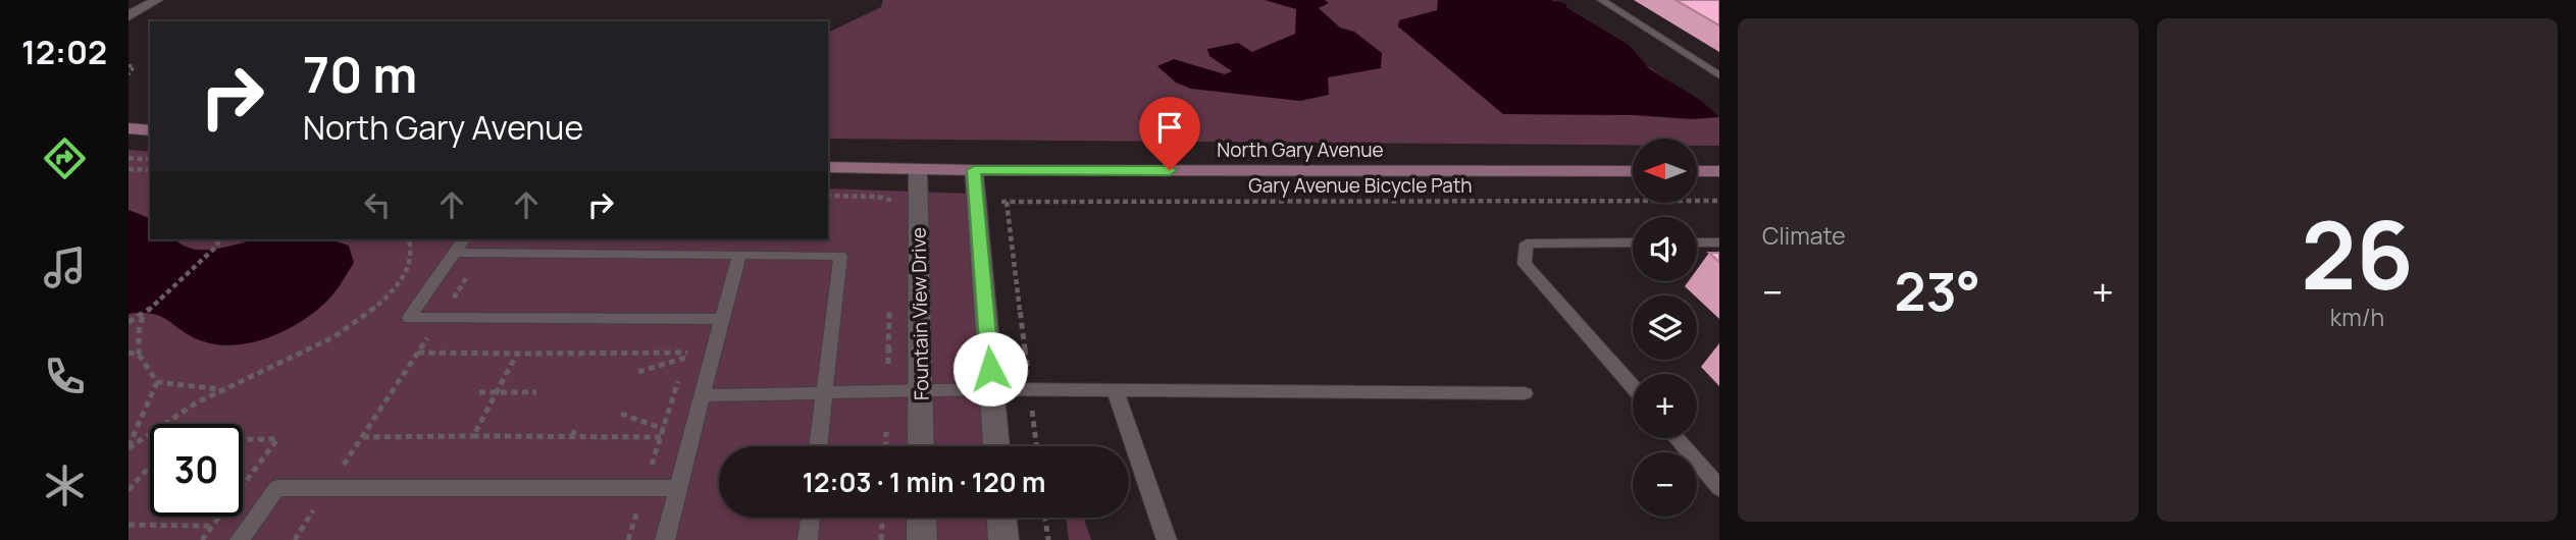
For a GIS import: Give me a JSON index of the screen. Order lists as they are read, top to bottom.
{
  "streets": {
    "street": ["North Gary Avenue", "Fountain View Drive"],
    "path": ["Gary Avenue Bicycle Path"]
  },
  "crossings": [
    ["North Gary Avenue", "Fountain View Drive"]
  ],
  "north": "left",
  "page": {
    "tabs": "12:02",
    "tile": [
      "Climate",
      ["26", "km/h"]
    ],
    "turn": ["70 m", "North Gary Avenue"],
    "map_buttons": ["+", "−"],
    "heat": ["−", "23°", "+"],
    "limit": "30",
    "trip": "12:03 · 1 min · 120 m"
  }
}
